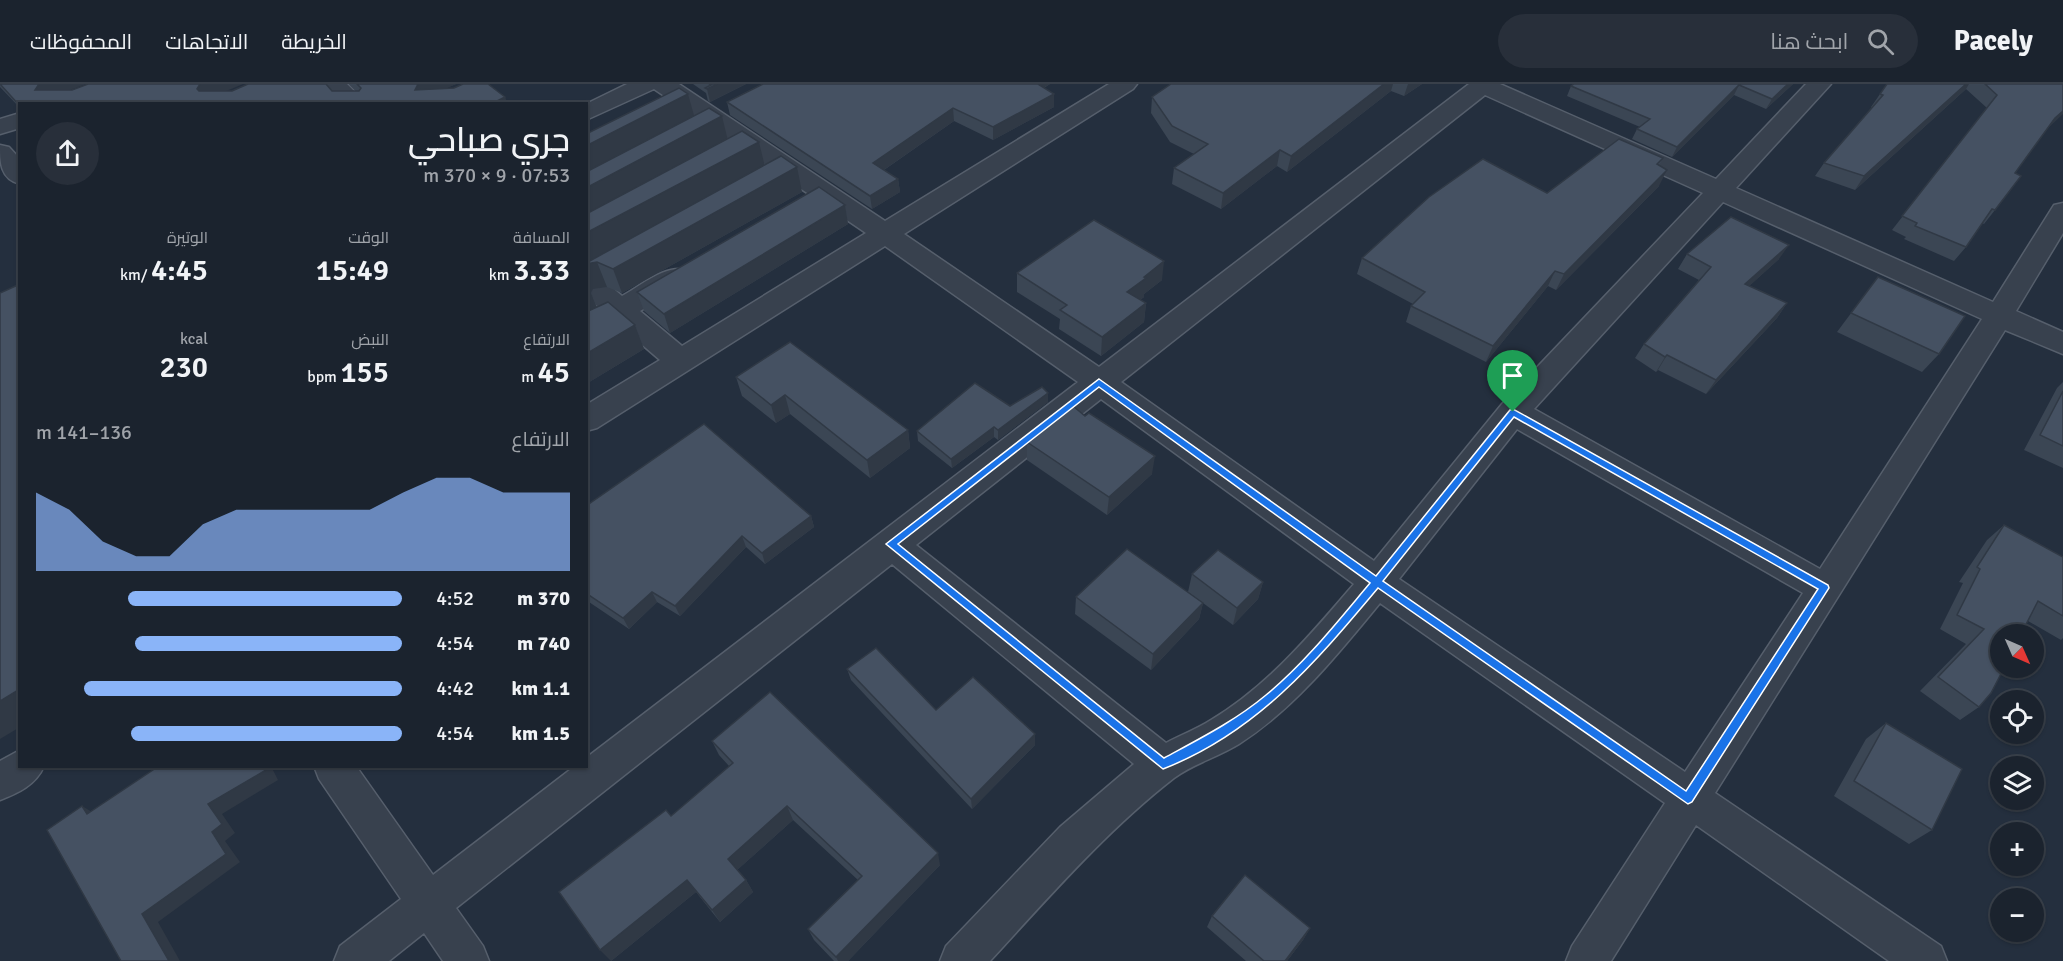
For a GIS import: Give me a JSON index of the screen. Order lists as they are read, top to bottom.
{
  "north": "bottom right",
  "page": {
    "header": "Pacely",
    "search": "ابحث هنا",
    "nav": ["الخريطة", "الاتجاهات", "المحفوظات"],
    "heading": ["جري صباحي", "07:53 · 9 × 370 m"],
    "stats": [
      ["المسافة", "3.33 km"],
      ["الوقت", "15:49"],
      ["الوتيرة", "4:45 /km"],
      ["الارتفاع", "45 m"],
      ["النبض", "155 bpm"],
      ["kcal", "230"]
    ],
    "chart": ["الارتفاع", "136–141 m"],
    "list": [
      {
        "name": "370 m",
        "note": "4:52"
      },
      {
        "name": "740 m",
        "note": "4:54"
      },
      {
        "name": "1.1 km",
        "note": "4:42"
      },
      {
        "name": "1.5 km",
        "note": "4:54"
      }
    ],
    "map_buttons": ["+", "−"]
  }
}
